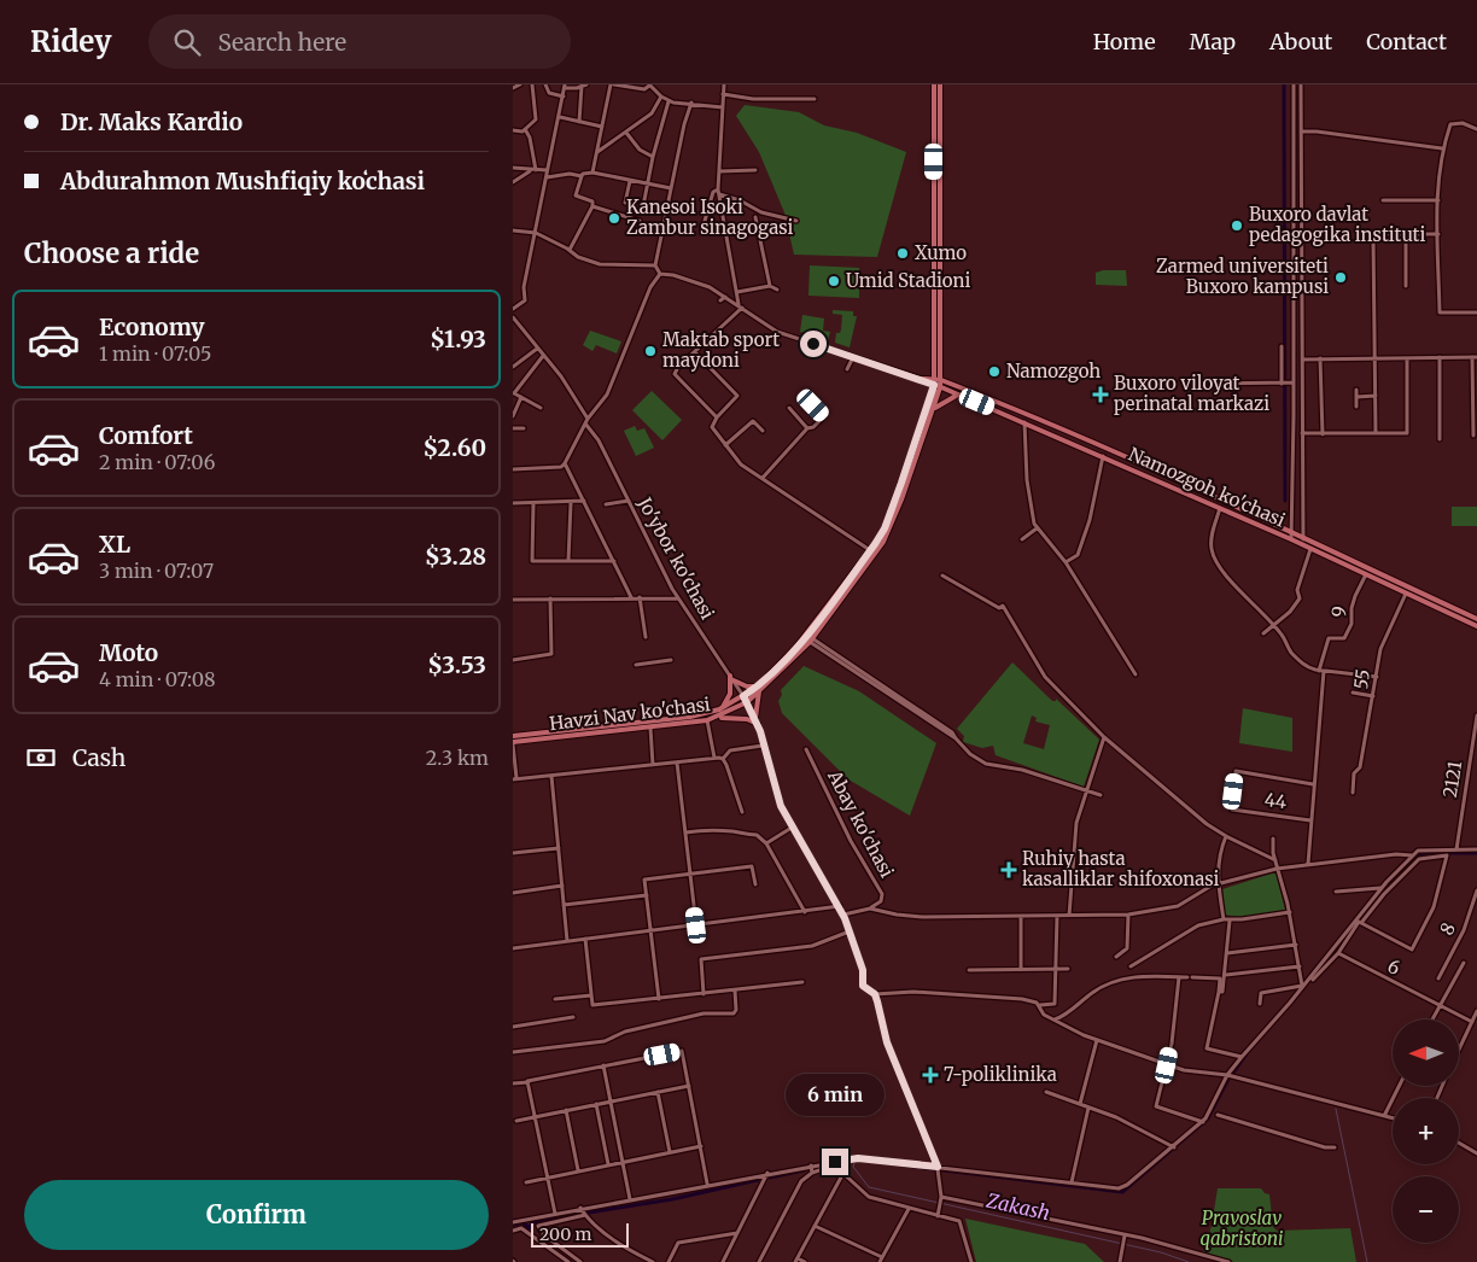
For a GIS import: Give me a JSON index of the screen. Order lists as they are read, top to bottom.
{
  "streets": {
    "main road": ["Namozgoh ko'chasi", "Jo'ybor ko'chasi", "Havzi Nav ko'chasi"],
    "street": [
      "9",
      "55",
      "2121",
      "44",
      "Abay ko'chasi",
      "8",
      "6"
    ]
  },
  "crossings": [
    ["Namozgoh ko'chasi", "9"],
    ["Namozgoh ko'chasi", "55"],
    ["Jo'ybor ko'chasi", "Havzi Nav ko'chasi"],
    ["9", "44"]
  ],
  "water": ["Zakash"],
  "parks": ["Pravoslav qabristoni"],
  "places": {
    "other": [
      "Kanesoi Isoki Zambur sinagogasi",
      "Buxoro davlat pedagogika instituti",
      "Xumo",
      "Zarmed universiteti Buxoro kampusi",
      "Umid Stadioni",
      "Maktab sport maydoni",
      "Namozgoh"
    ],
    "health": ["Buxoro viloyat perinatal markazi", "Ruhiy hasta kasalliklar shifoxonasi", "7-poliklinika"]
  },
  "scale_bar": "200 m",
  "north": "left",
  "page": {
    "header": "Ridey",
    "search": "Search here",
    "nav": [
      "Home",
      "Map",
      "About",
      "Contact"
    ],
    "banner": ["Dr. Maks Kardio", "Abdurahmon Mushfiqiy koʻchasi"],
    "heading": "Choose a ride",
    "list": [
      {
        "name": "Economy",
        "note": "1 min · 07:05",
        "value": "$1.93"
      },
      {
        "name": "Comfort",
        "note": "2 min · 07:06",
        "value": "$2.60"
      },
      {
        "name": "XL",
        "note": "3 min · 07:07",
        "value": "$3.28"
      },
      {
        "name": "Moto",
        "note": "4 min · 07:08",
        "value": "$3.53"
      }
    ],
    "pay": ["Cash", "2.3 km"],
    "map_buttons": ["+", "−"],
    "bubble": "6 min",
    "buttons": "Confirm",
    "scale": "200 m"
  }
}
